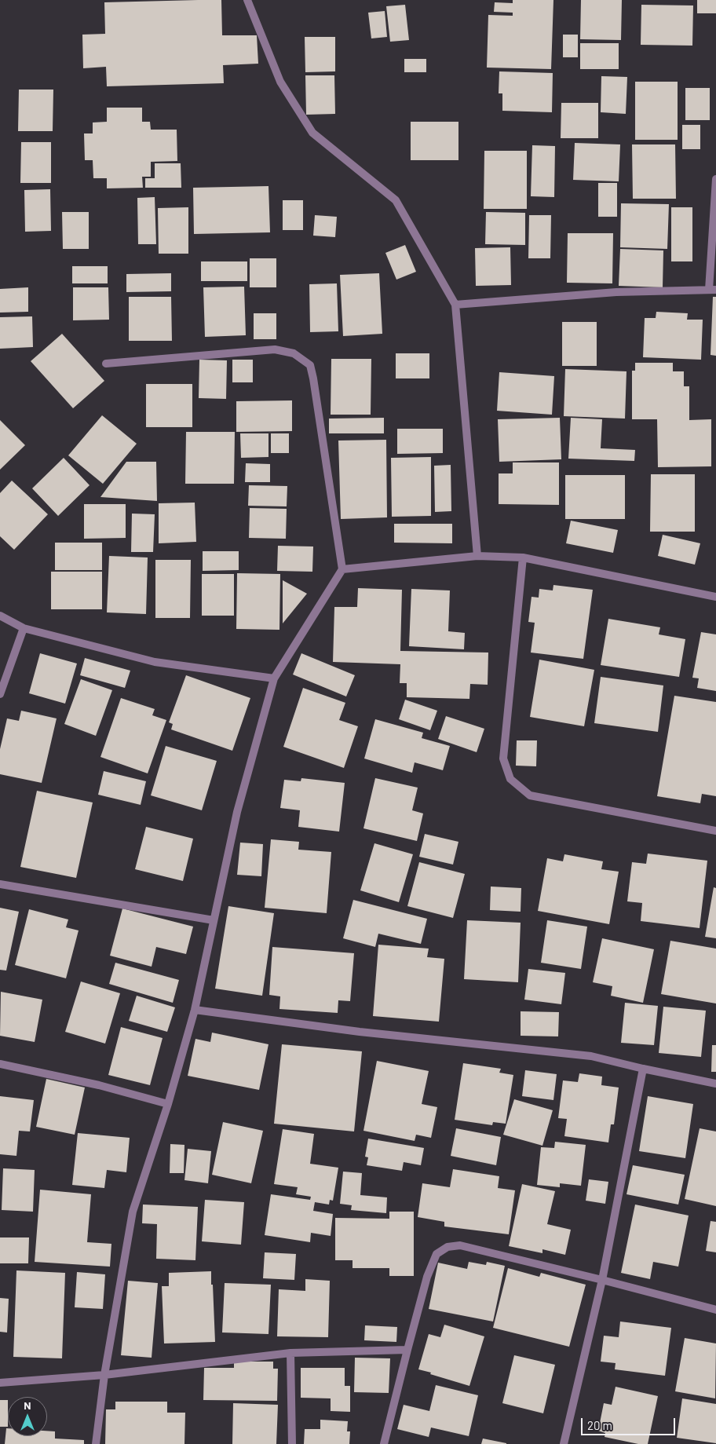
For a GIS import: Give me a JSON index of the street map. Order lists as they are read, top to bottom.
{
  "scale_bar": "20 m",
  "north": "top"
}
